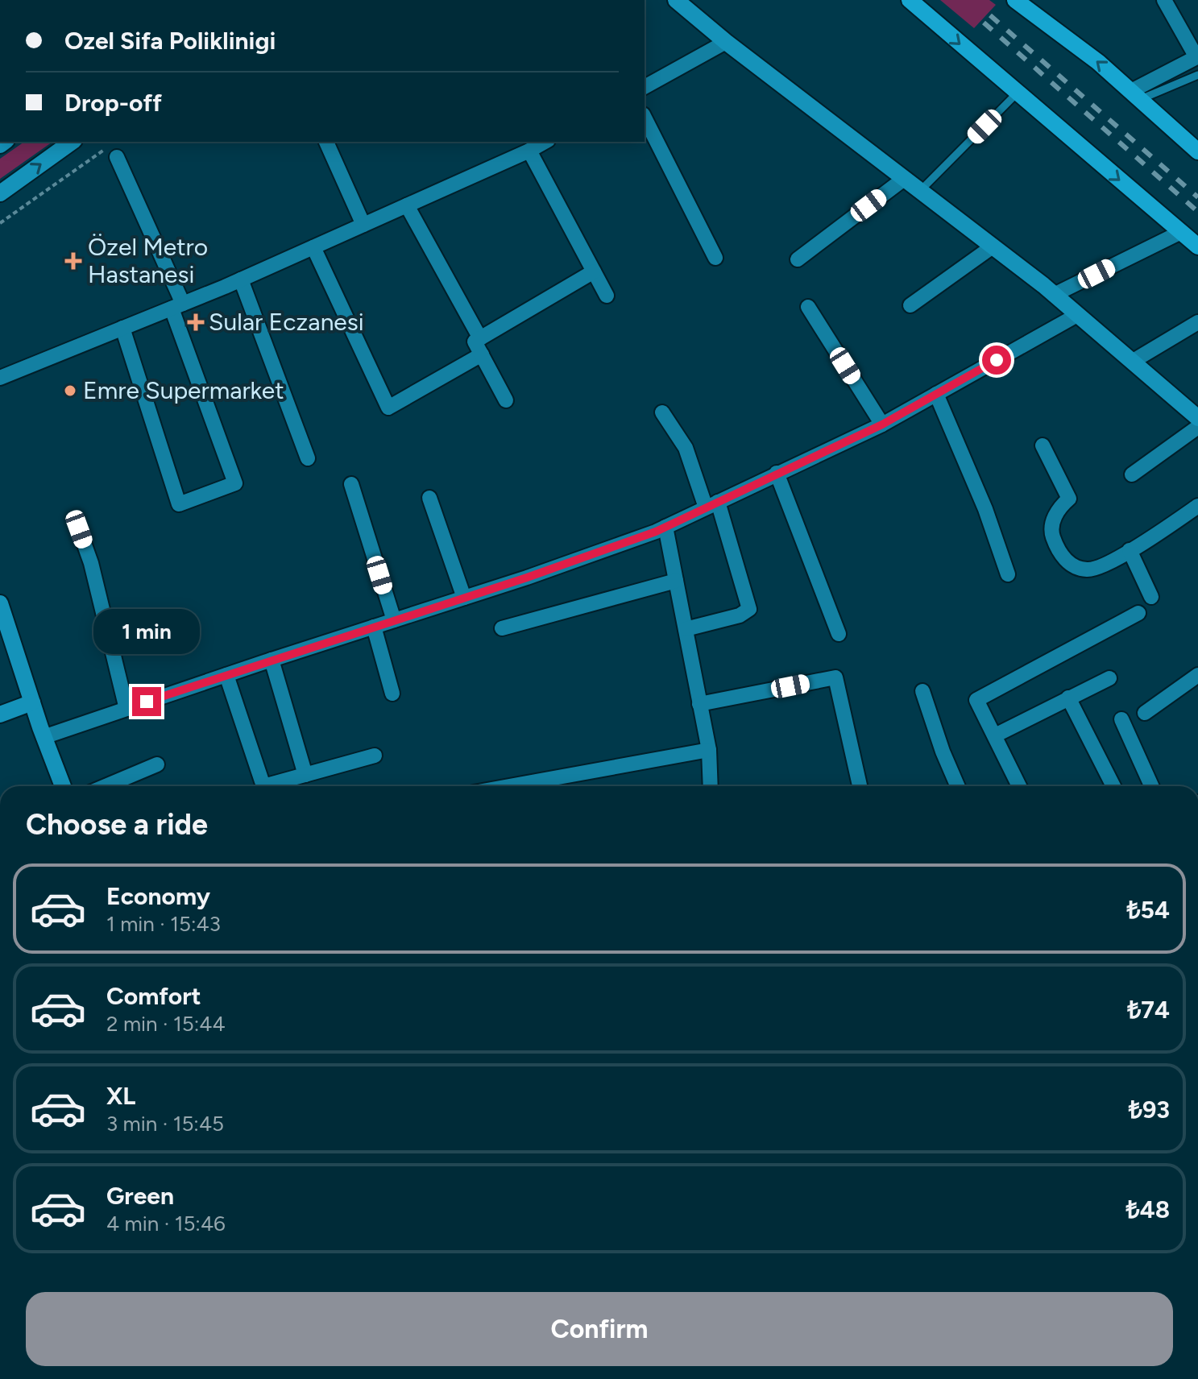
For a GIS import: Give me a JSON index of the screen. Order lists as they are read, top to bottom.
{
  "places": {
    "health": ["Özel Metro Hastanesi", "Sular Eczanesi"],
    "other": ["Emre Supermarket"]
  },
  "page": {
    "banner": ["Ozel Sifa Poliklinigi", "Drop-off"],
    "bubble": "1 min",
    "heading": "Choose a ride",
    "list": [
      {
        "name": "Economy",
        "note": "1 min · 15:43",
        "value": "₺54"
      },
      {
        "name": "Comfort",
        "note": "2 min · 15:44",
        "value": "₺74"
      },
      {
        "name": "XL",
        "note": "3 min · 15:45",
        "value": "₺93"
      },
      {
        "name": "Green",
        "note": "4 min · 15:46",
        "value": "₺48"
      }
    ],
    "buttons": "Confirm"
  }
}
